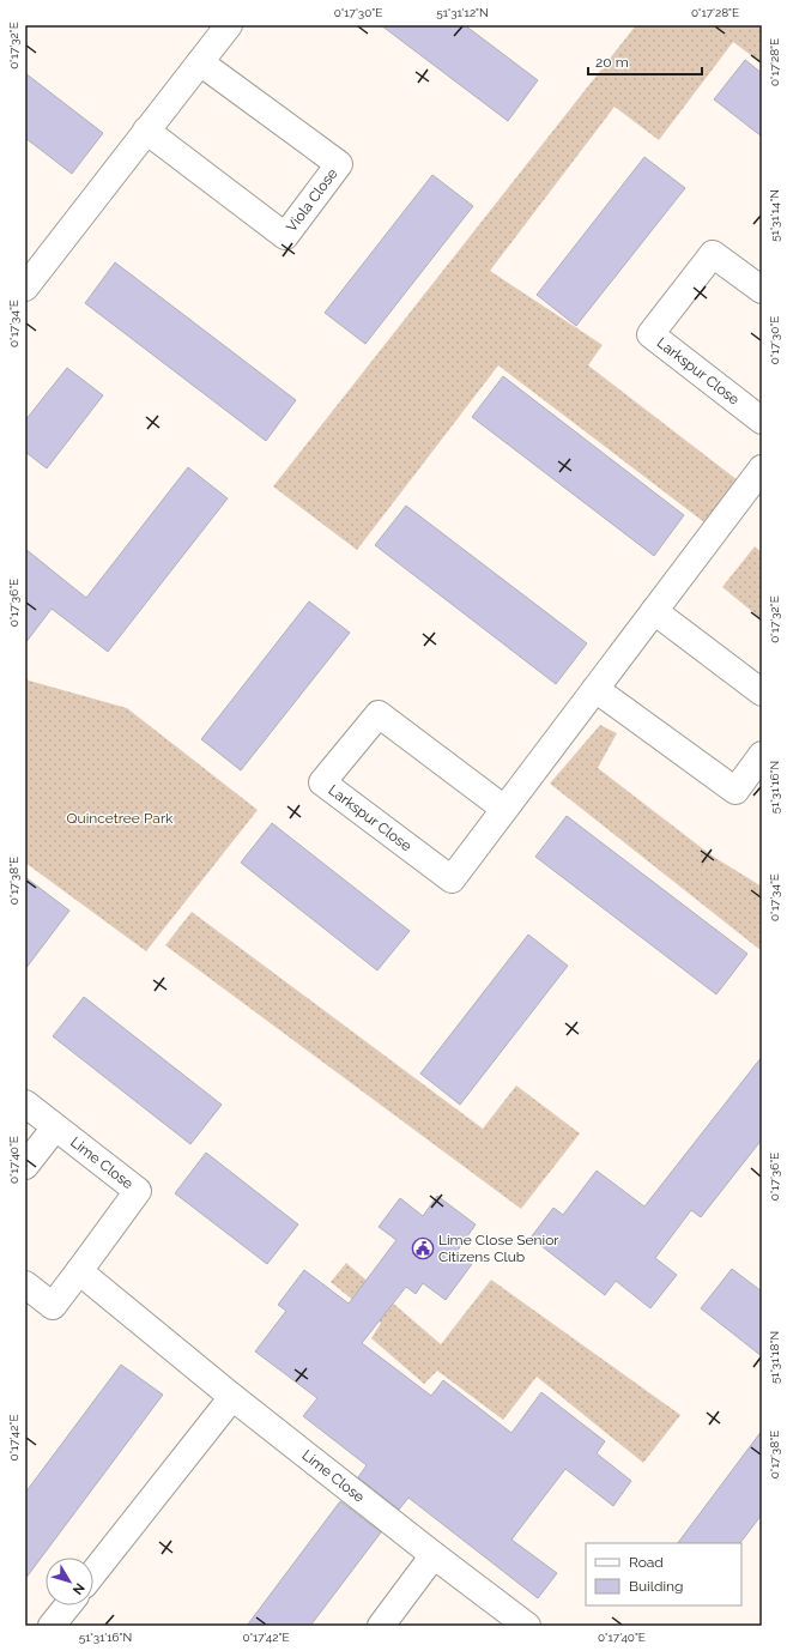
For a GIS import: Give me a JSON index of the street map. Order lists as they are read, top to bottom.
{
  "streets": {
    "street": ["Viola Close", "Larkspur Close", "Lime Close"]
  },
  "parks": ["Quincetree Park"],
  "places": {
    "public building": ["Lime Close Senior Citizens Club"]
  },
  "legend": ["Road", "Building"],
  "scale_bar": "20 m",
  "north": "bottom right",
  "coordinates": [
    "0°17'30\"E",
    "51°31'12\"N",
    "0°17'28\"E",
    "0°17'32\"E",
    "51°31'14\"N",
    "0°17'34\"E",
    "0°17'36\"E",
    "51°31'16\"N",
    "0°17'38\"E",
    "0°17'40\"E",
    "51°31'18\"N",
    "0°17'42\"E"
  ]
}
